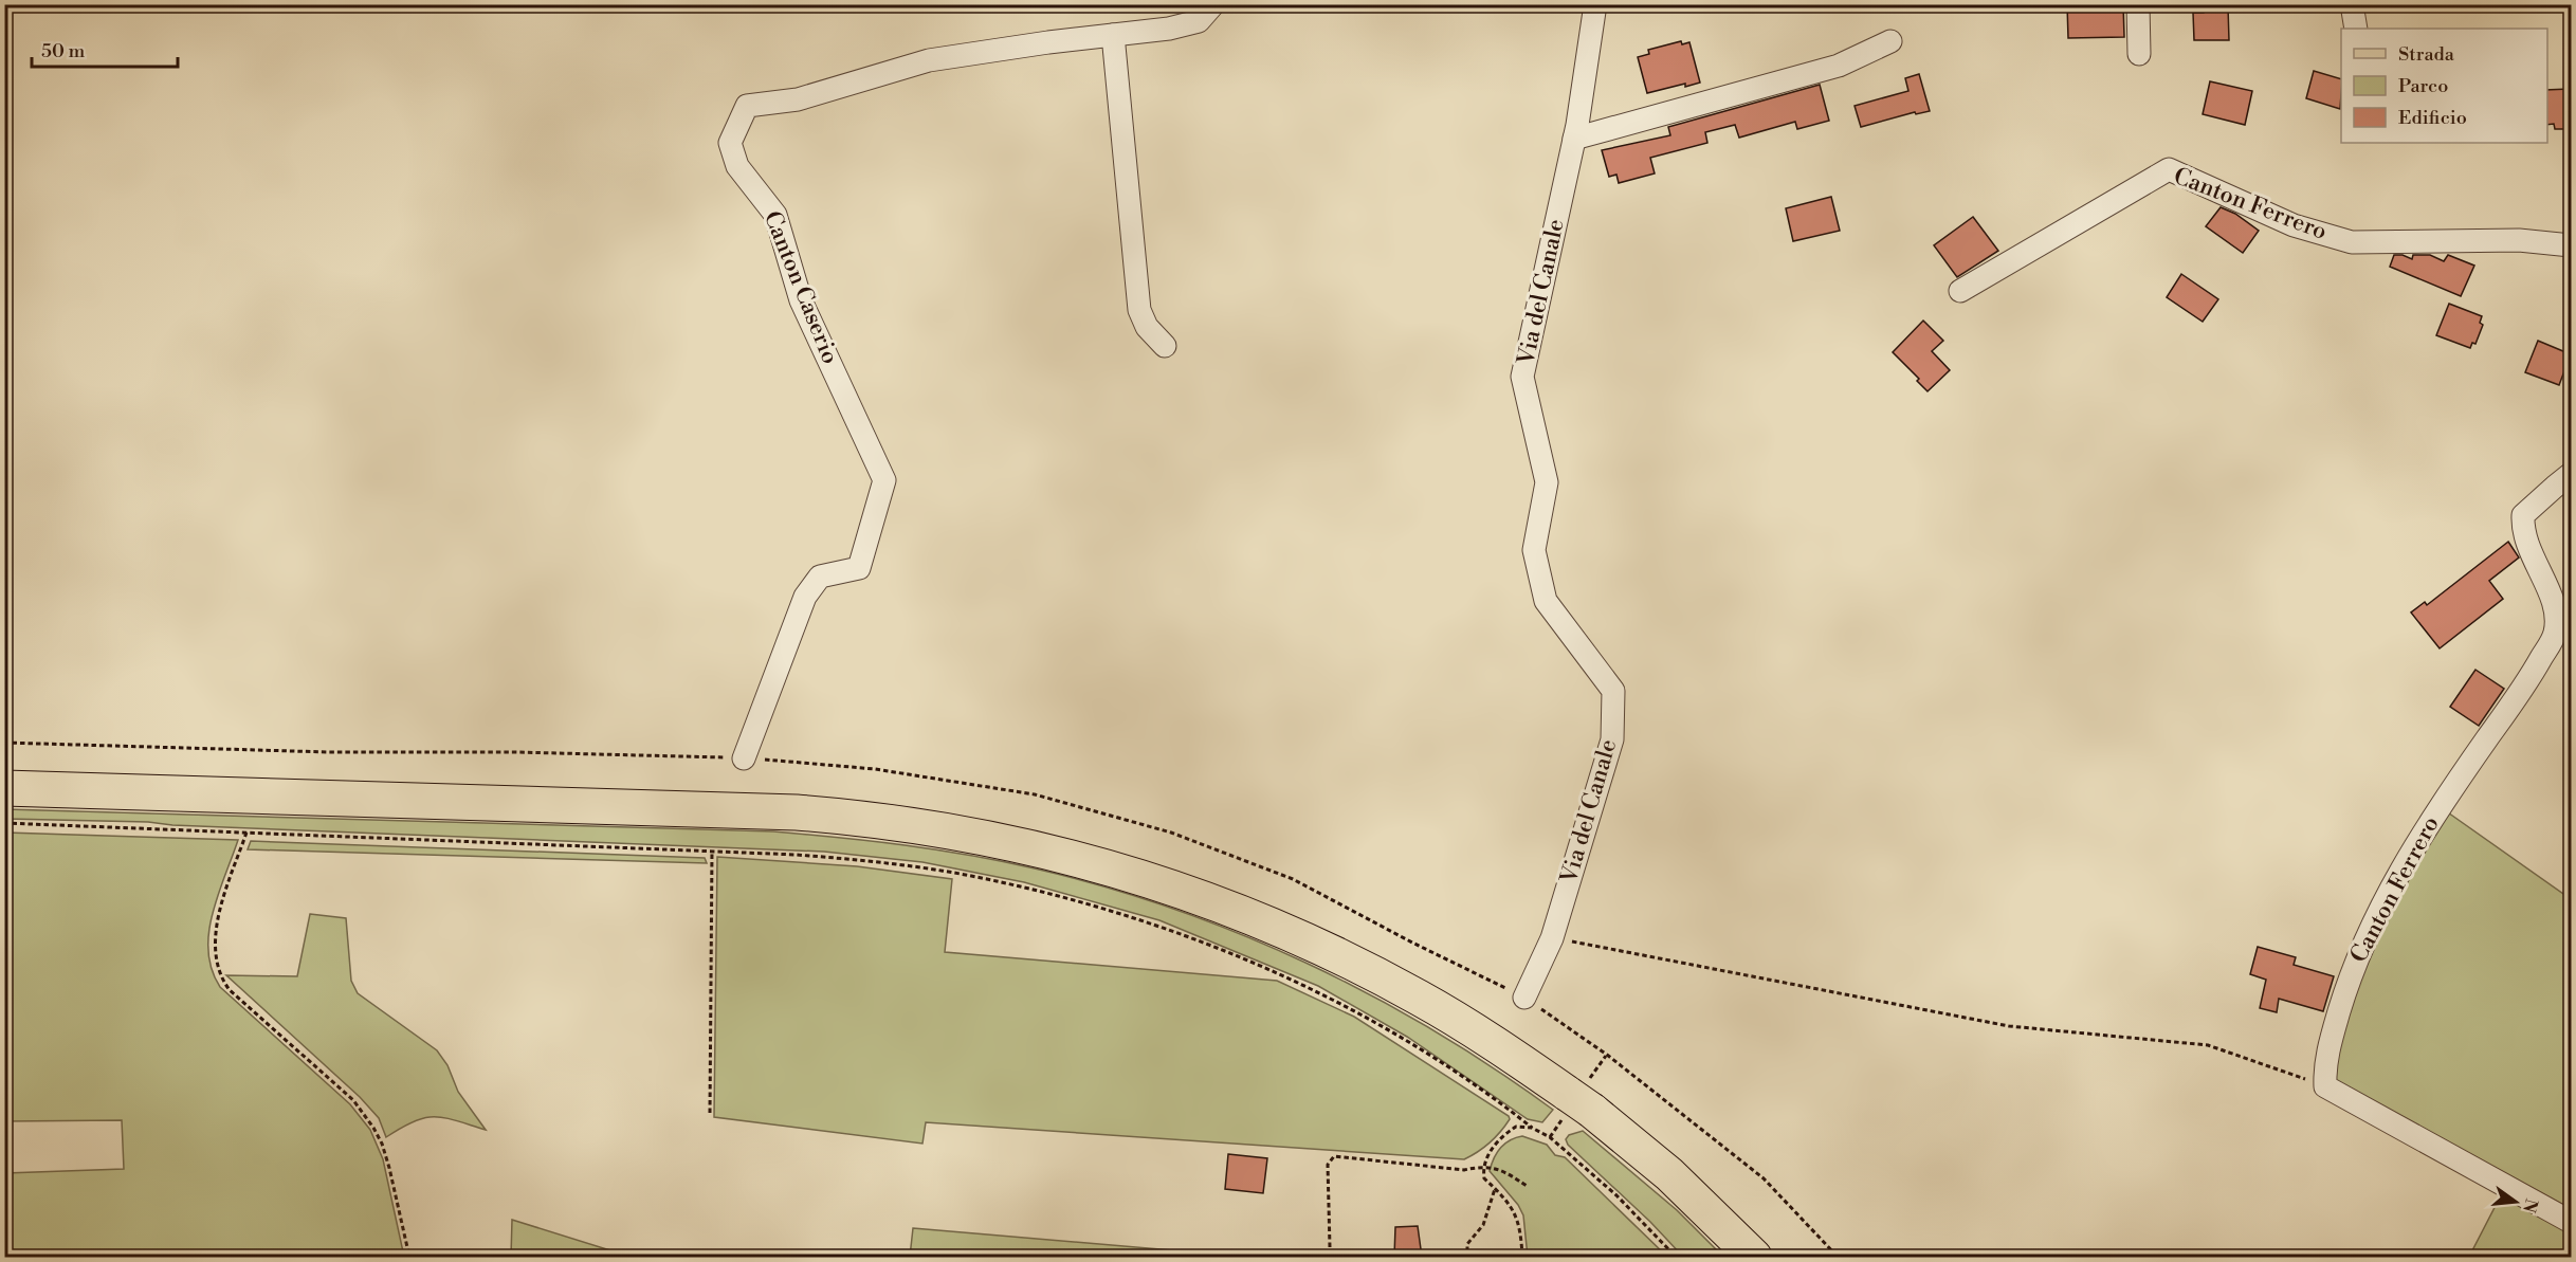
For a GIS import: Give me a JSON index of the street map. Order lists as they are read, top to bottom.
{
  "streets": {
    "street": ["Canton Ferrero", "Canton Caserio", "Via del Canale"]
  },
  "legend": ["Strada", "Parco", "Edificio"],
  "scale_bar": "50 m",
  "north": "right"
}
